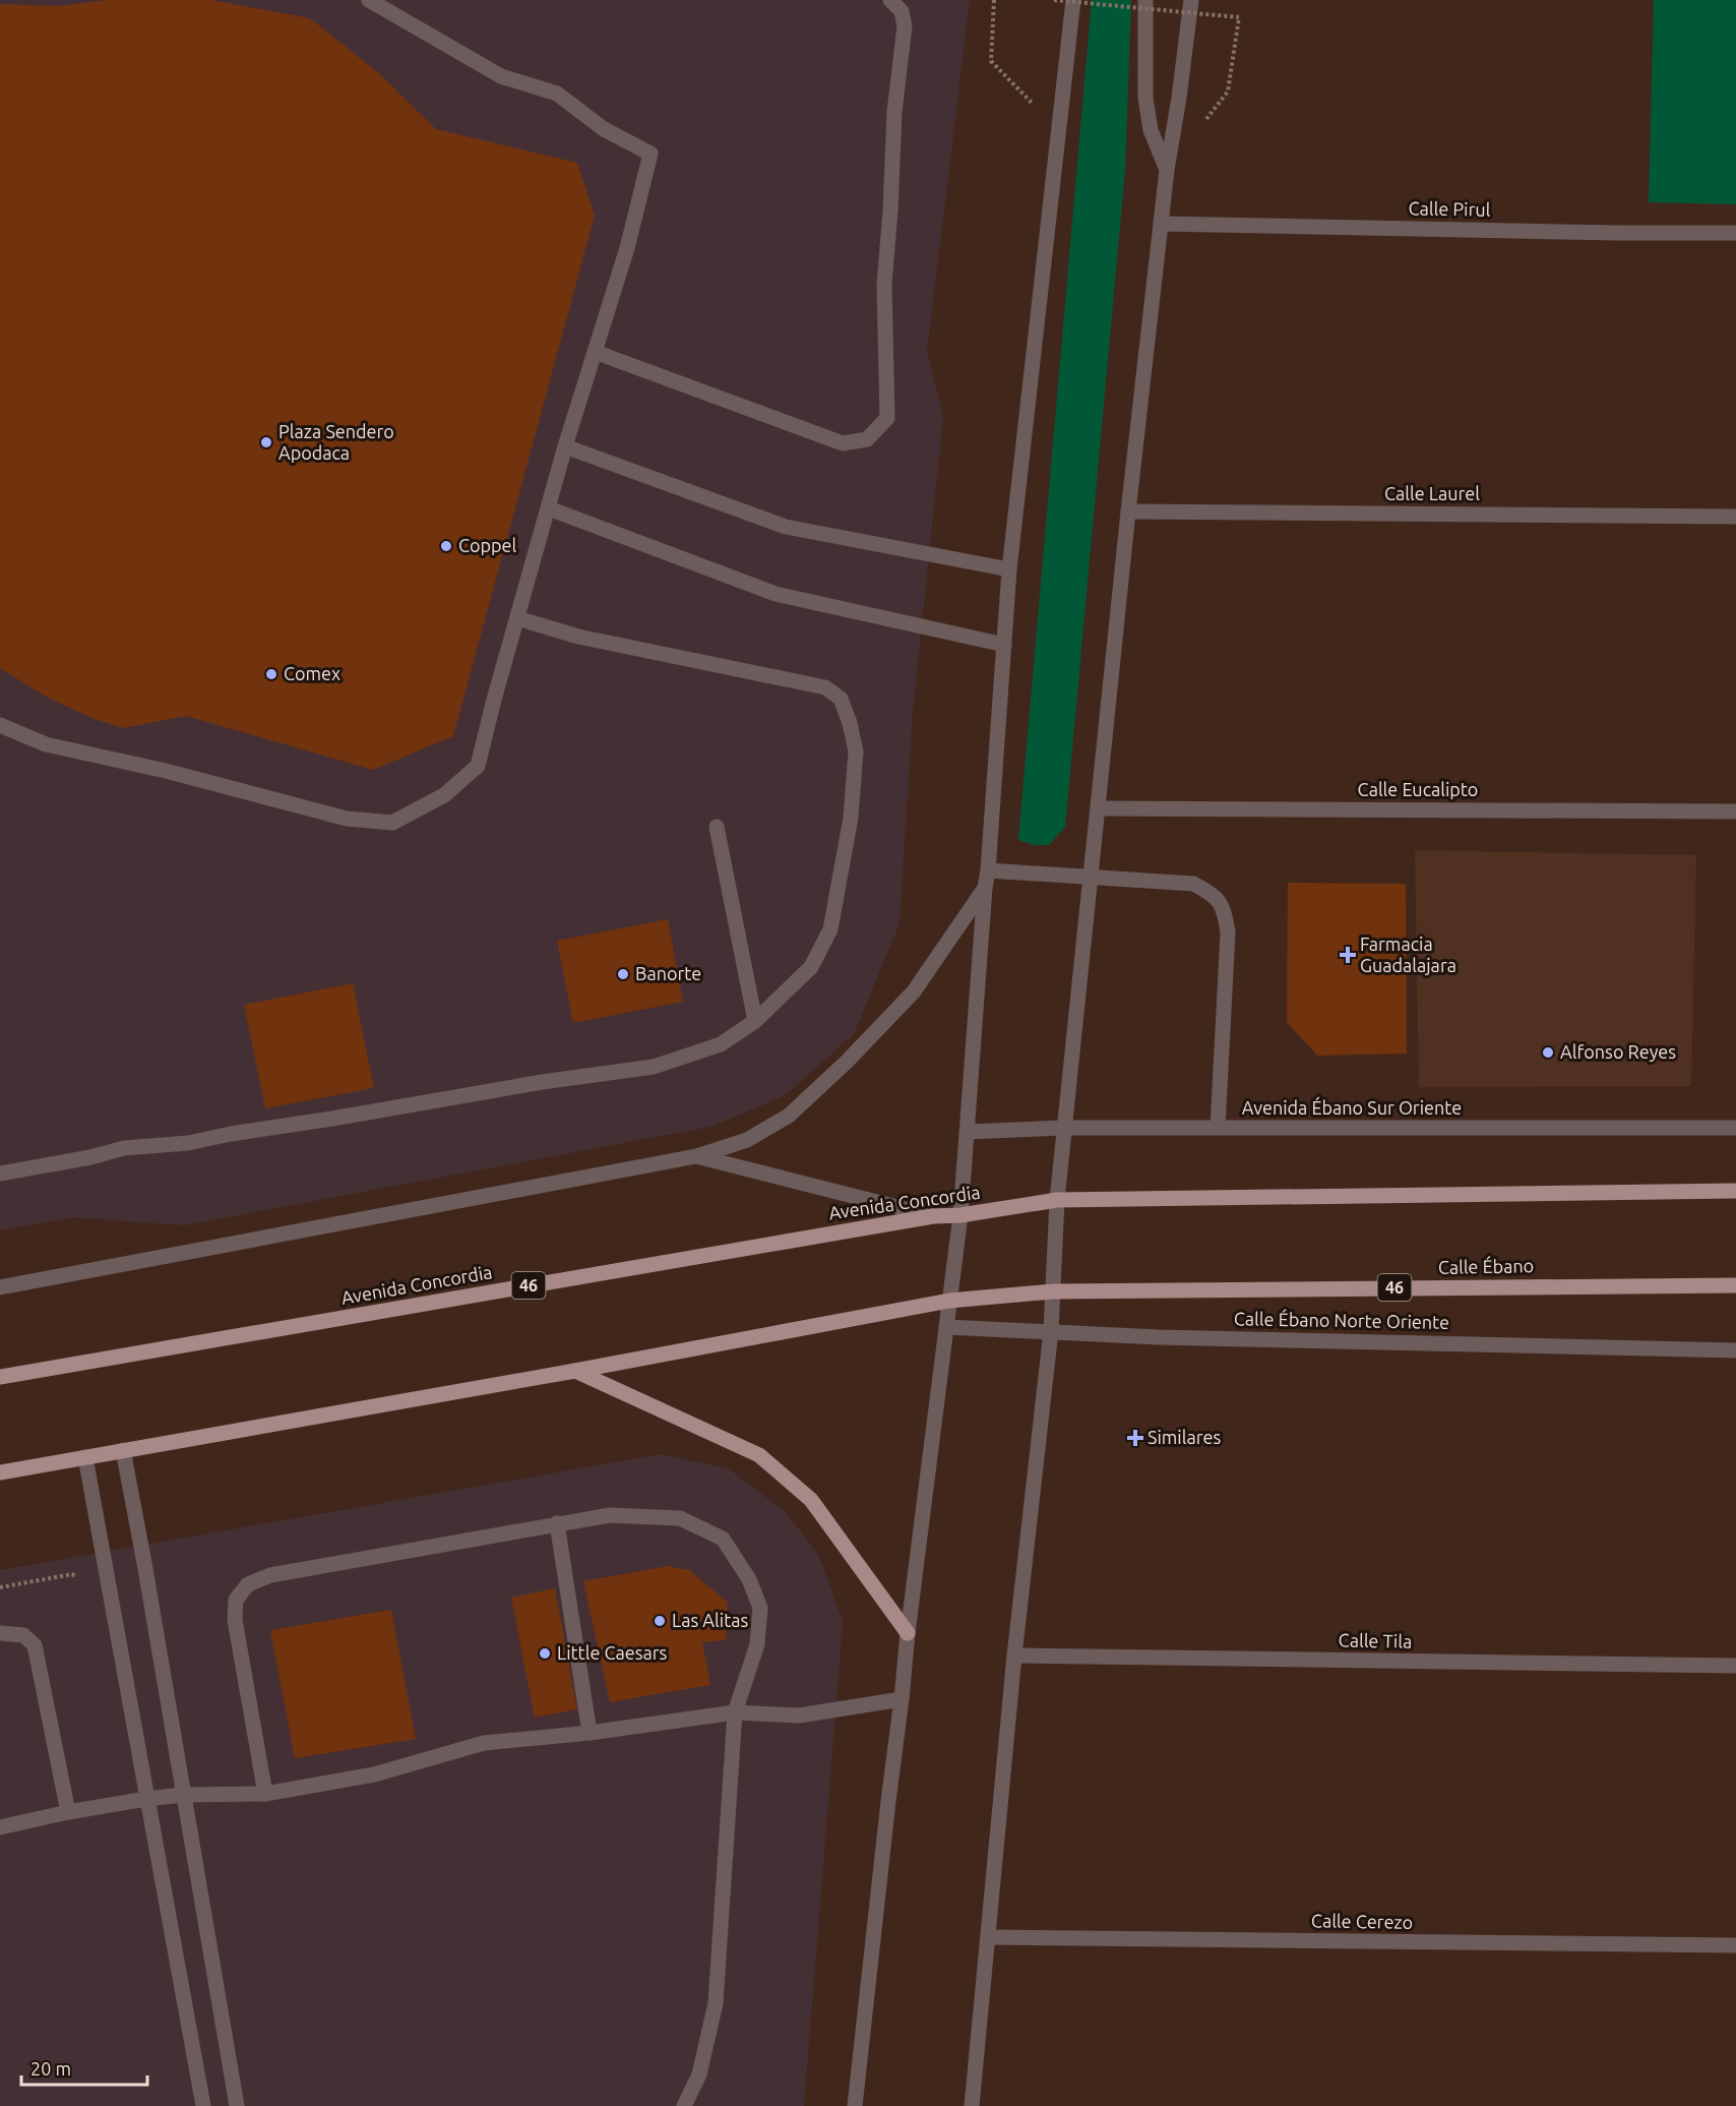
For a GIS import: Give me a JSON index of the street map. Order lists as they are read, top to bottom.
{
  "streets": {
    "main road": ["Avenida Concordia", "Calle Ébano", "46"],
    "street": [
      "Calle Pirul",
      "Calle Laurel",
      "Calle Eucalipto",
      "Avenida Ébano Sur Oriente",
      "Calle Ébano Norte Oriente",
      "Calle Tila",
      "Calle Cerezo"
    ]
  },
  "crossings": [
    ["Avenida Concordia", "46"],
    ["Calle Ébano", "46"]
  ],
  "places": {
    "other": [
      "Plaza Sendero Apodaca",
      "Coppel",
      "Comex",
      "Banorte",
      "Alfonso Reyes",
      "Las Alitas",
      "Little Caesars"
    ],
    "health": ["Farmacia Guadalajara", "Similares"]
  },
  "scale_bar": "20 m"
}
